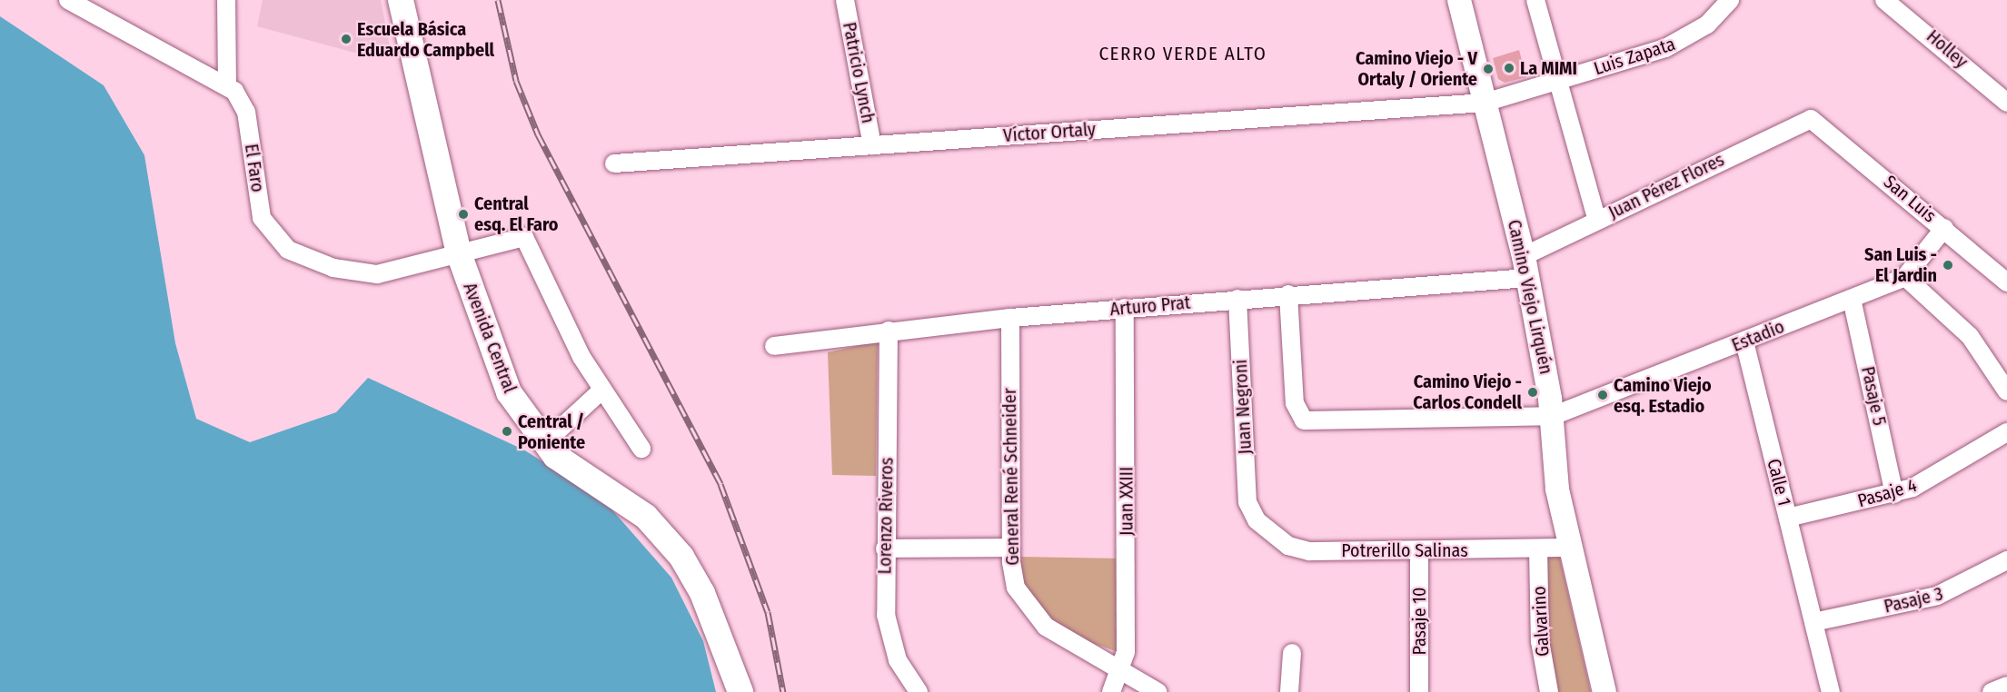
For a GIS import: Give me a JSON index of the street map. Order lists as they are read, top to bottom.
{
  "streets": {
    "main road": ["Avenida Central"],
    "street": [
      "Holley",
      "Luis Zapata",
      "Patricio Lynch",
      "Víctor Ortaly",
      "El Faro",
      "Juan Pérez Flores",
      "San Luis",
      "Camino Viejo Lirquén",
      "Arturo Prat",
      "Estadio",
      "Pasaje 5",
      "Juan Negroni",
      "General René Schneider",
      "Calle 1",
      "Pasaje 4",
      "Juan XXIII",
      "Lorenzo Riveros",
      "Potrerillo Salinas",
      "Pasaje 3",
      "Pasaje 10",
      "Galvarino"
    ]
  },
  "crossings": [
    ["Luis Zapata", "Víctor Ortaly"],
    ["Luis Zapata", "Camino Viejo Lirquén"],
    ["Patricio Lynch", "Víctor Ortaly"],
    ["Víctor Ortaly", "Camino Viejo Lirquén"],
    ["El Faro", "Avenida Central"],
    ["Juan Pérez Flores", "San Luis"],
    ["Juan Pérez Flores", "Camino Viejo Lirquén"],
    ["Juan Pérez Flores", "Arturo Prat"],
    ["San Luis", "Estadio"],
    ["Camino Viejo Lirquén", "Arturo Prat"],
    ["Camino Viejo Lirquén", "Estadio"],
    ["Camino Viejo Lirquén", "Potrerillo Salinas"],
    ["Arturo Prat", "Estadio"],
    ["Arturo Prat", "Juan Negroni"],
    ["Arturo Prat", "General René Schneider"],
    ["Arturo Prat", "Juan XXIII"],
    ["Arturo Prat", "Lorenzo Riveros"],
    ["Estadio", "Pasaje 5"],
    ["Estadio", "Calle 1"],
    ["Pasaje 5", "Pasaje 4"],
    ["Juan Negroni", "Potrerillo Salinas"],
    ["General René Schneider", "Juan XXIII"],
    ["Calle 1", "Pasaje 4"],
    ["Calle 1", "Pasaje 3"],
    ["Potrerillo Salinas", "Pasaje 10"],
    ["Potrerillo Salinas", "Galvarino"]
  ],
  "districts": ["CERRO VERDE ALTO"],
  "places": [
    "Escuela Básica Eduardo Campbell",
    "La MIMI",
    "Camino Viejo - V Ortaly / Oriente",
    "Central esq. El Faro",
    "San Luis - El Jardin",
    "Camino Viejo - Carlos Condell",
    "Camino Viejo esq. Estadio",
    "Central / Poniente"
  ]
}
